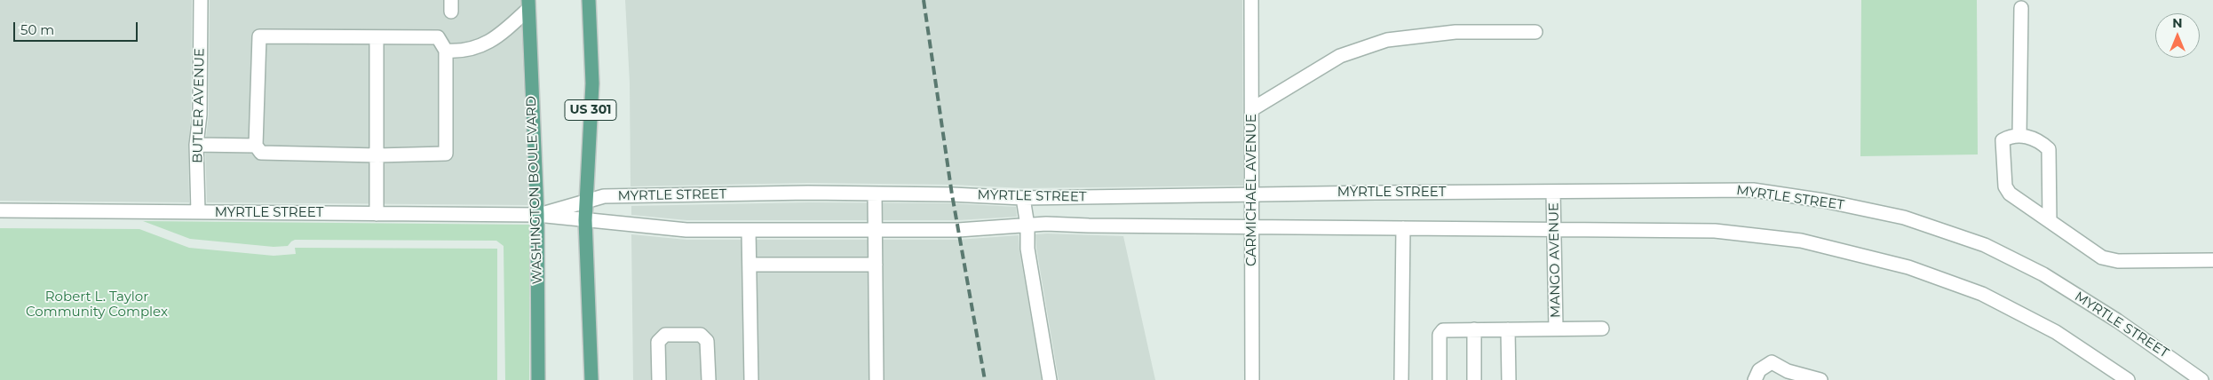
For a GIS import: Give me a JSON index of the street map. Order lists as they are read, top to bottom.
{
  "streets": {
    "main road": ["US 301", "WASHINGTON BOULEVARD"],
    "street": [
      "BUTLER AVENUE",
      "CARMICHAEL AVENUE",
      "MYRTLE STREET",
      "MANGO AVENUE"
    ]
  },
  "crossings": [
    ["BUTLER AVENUE", "MYRTLE STREET"],
    ["US 301", "MYRTLE STREET"],
    ["WASHINGTON BOULEVARD", "MYRTLE STREET"],
    ["CARMICHAEL AVENUE", "MYRTLE STREET"],
    ["MYRTLE STREET", "MANGO AVENUE"]
  ],
  "parks": ["Robert L. Taylor Community Complex"],
  "scale_bar": "50 m",
  "north": "top"
}
